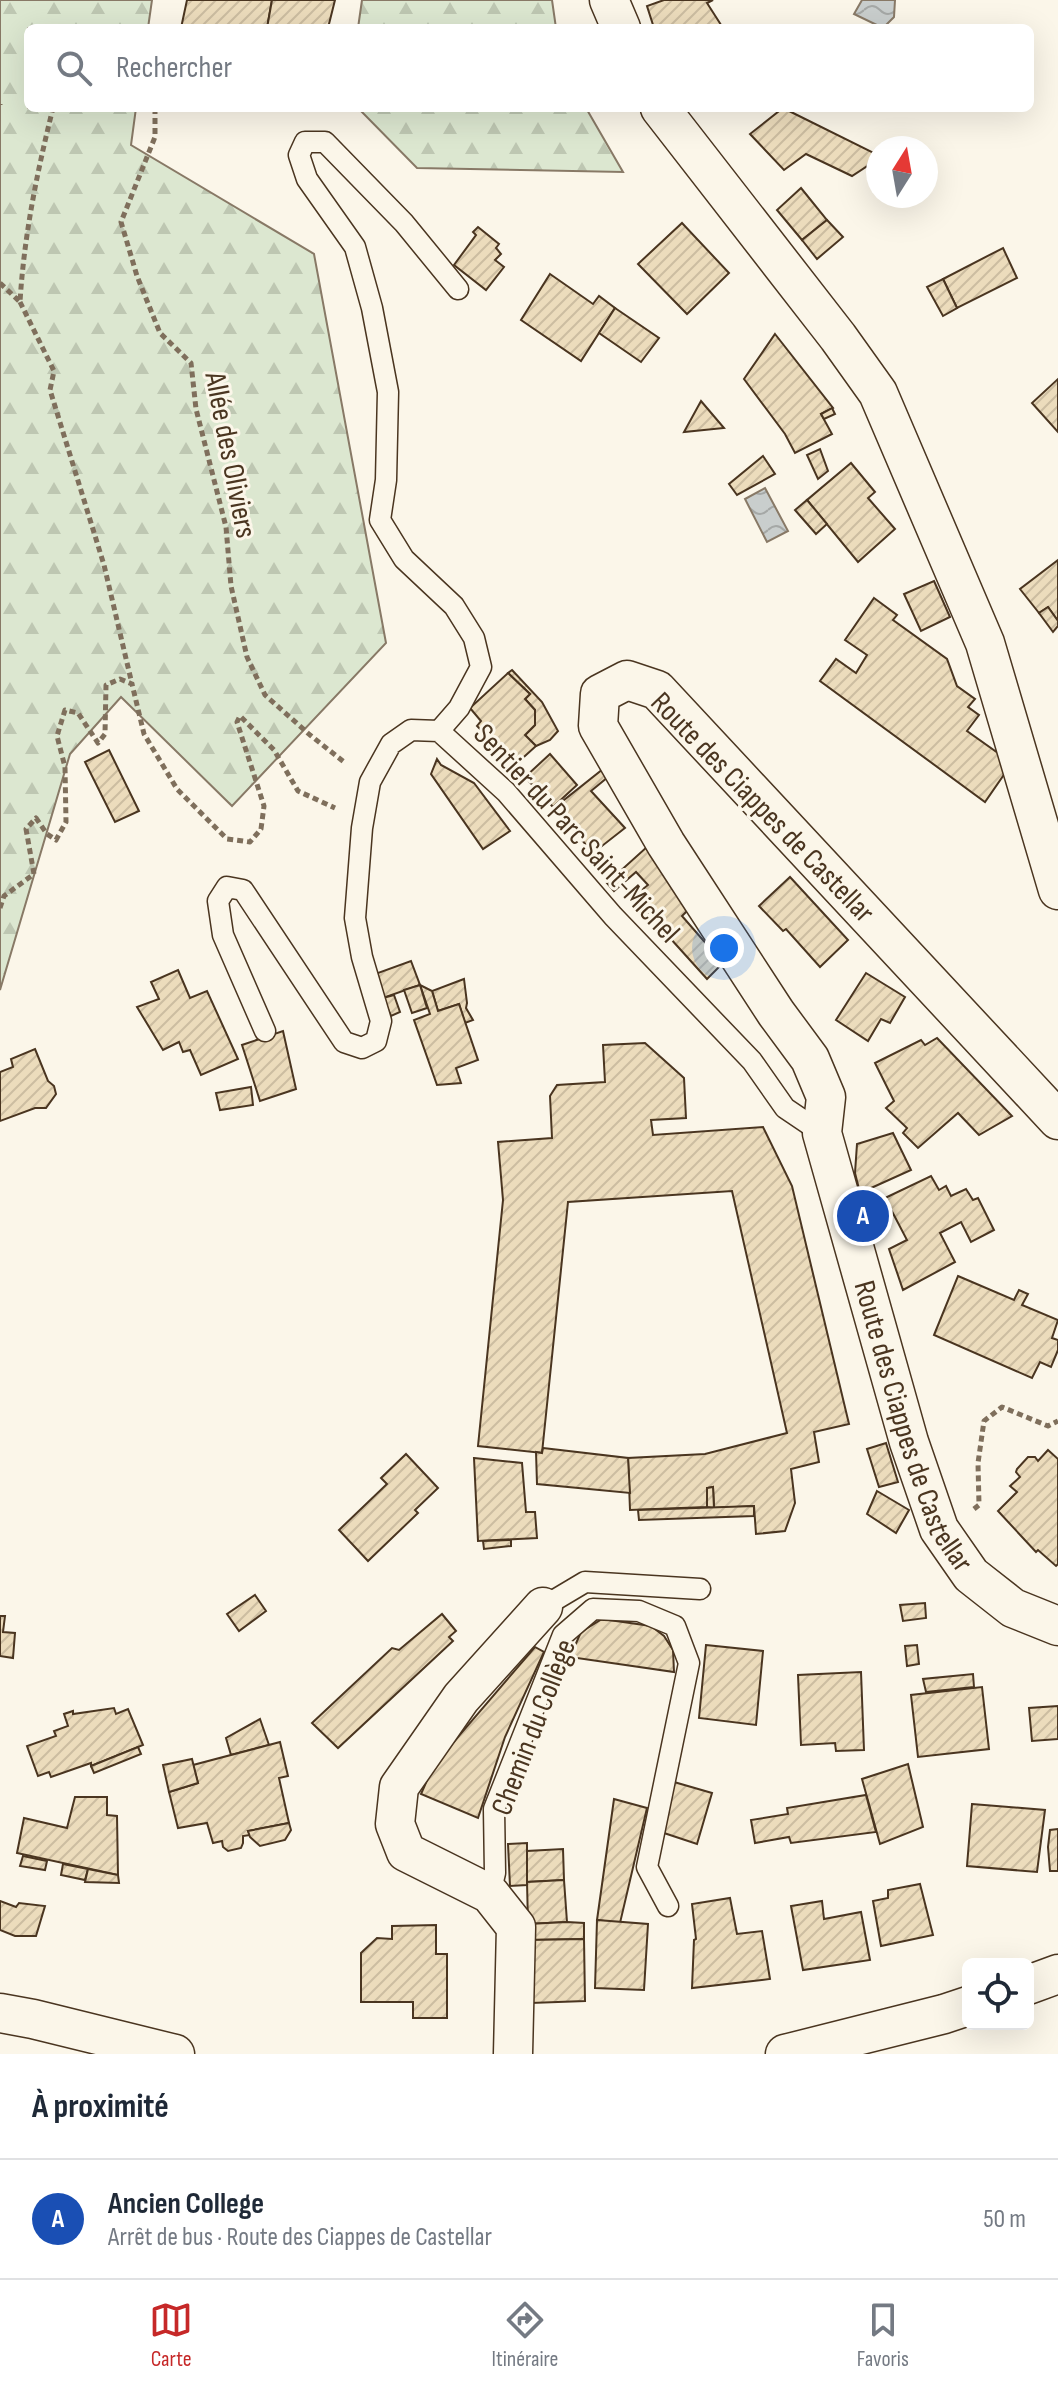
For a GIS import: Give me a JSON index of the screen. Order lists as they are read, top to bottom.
{
  "streets": {
    "street": ["Route des Ciappes de Castellar", "Chemin du Collège"],
    "lane": ["Sentier du Parc Saint-Michel"],
    "path": ["Allée des Oliviers"]
  },
  "crossings": [
    ["Allée des Oliviers", "Sentier du Parc Saint-Michel"],
    ["Route des Ciappes de Castellar", "Sentier du Parc Saint-Michel"]
  ],
  "north": "top",
  "page": {
    "search": "Rechercher",
    "pins": "A",
    "heading": "À proximité",
    "list": [
      {
        "mark": "A",
        "name": "Ancien College",
        "note": "Arrêt de bus · Route des Ciappes de Castellar",
        "value": "50 m"
      }
    ],
    "nav": ["Carte", "Itinéraire", "Favoris"]
  }
}
